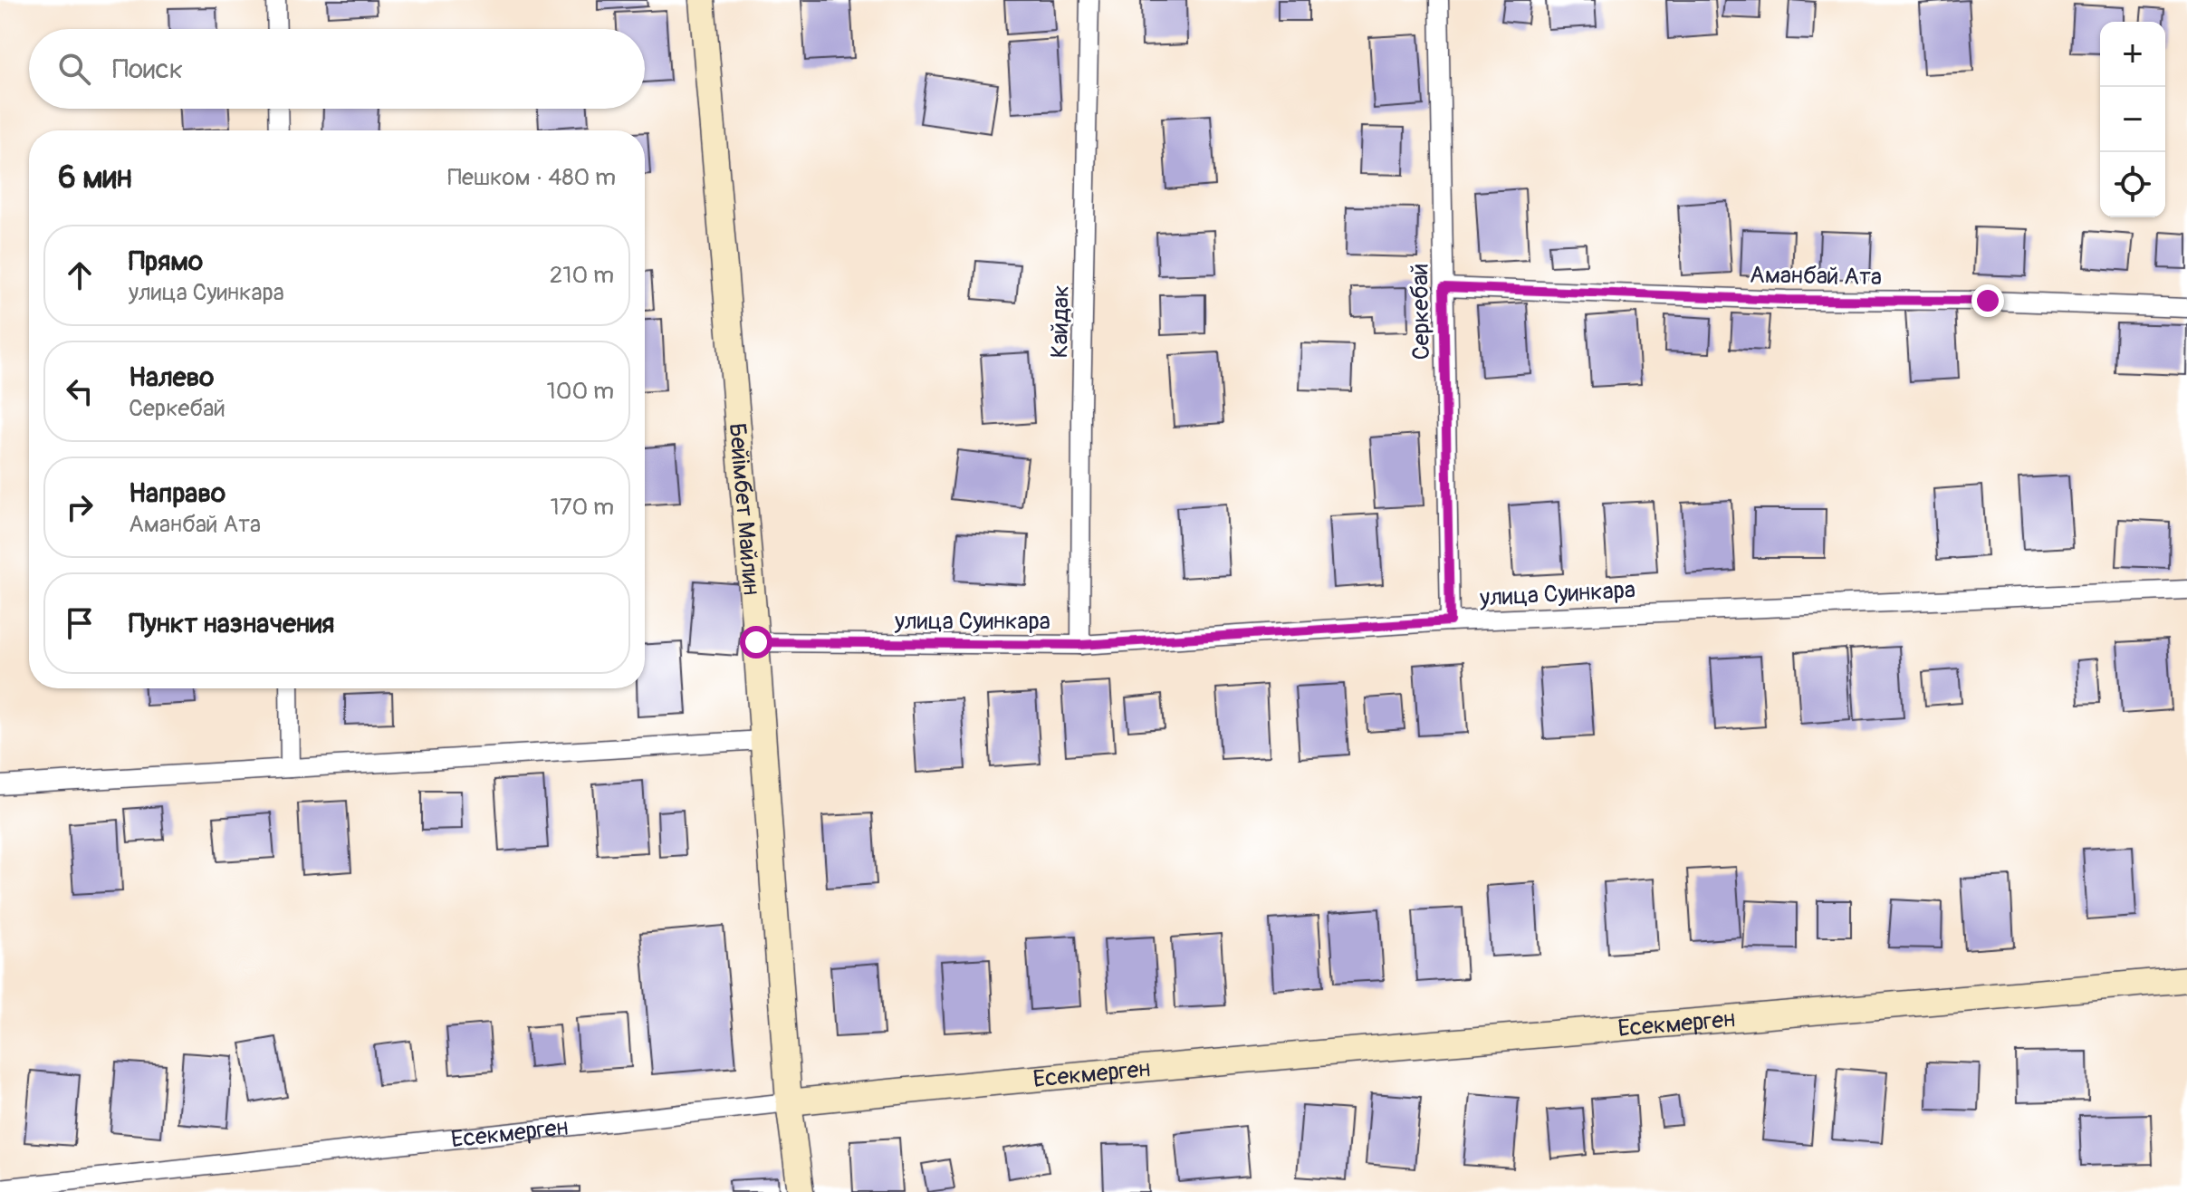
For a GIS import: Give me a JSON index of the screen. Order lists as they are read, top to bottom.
{
  "streets": {
    "street": [
      "Аманбай Ата",
      "Серкебай",
      "Кайдак",
      "Бейімбет Майлин",
      "улица Суинкара",
      "Eсекмерген"
    ]
  },
  "crossings": [
    ["Аманбай Ата", "Серкебай"],
    ["Серкебай", "улица Суинкара"],
    ["Кайдак", "улица Суинкара"],
    ["Бейімбет Майлин", "улица Суинкара"],
    ["Бейімбет Майлин", "Eсекмерген"]
  ],
  "page": {
    "map_buttons": ["+", "−"],
    "search": "Поиск",
    "heading": ["6 мин", "Пешком · 480 m"],
    "list": [
      ["Прямо", "улица Суинкара", "210 m"],
      ["Налево", "Серкебай", "100 m"],
      ["Направо", "Аманбай Ата", "170 m"],
      "Пункт назначения"
    ]
  }
}
